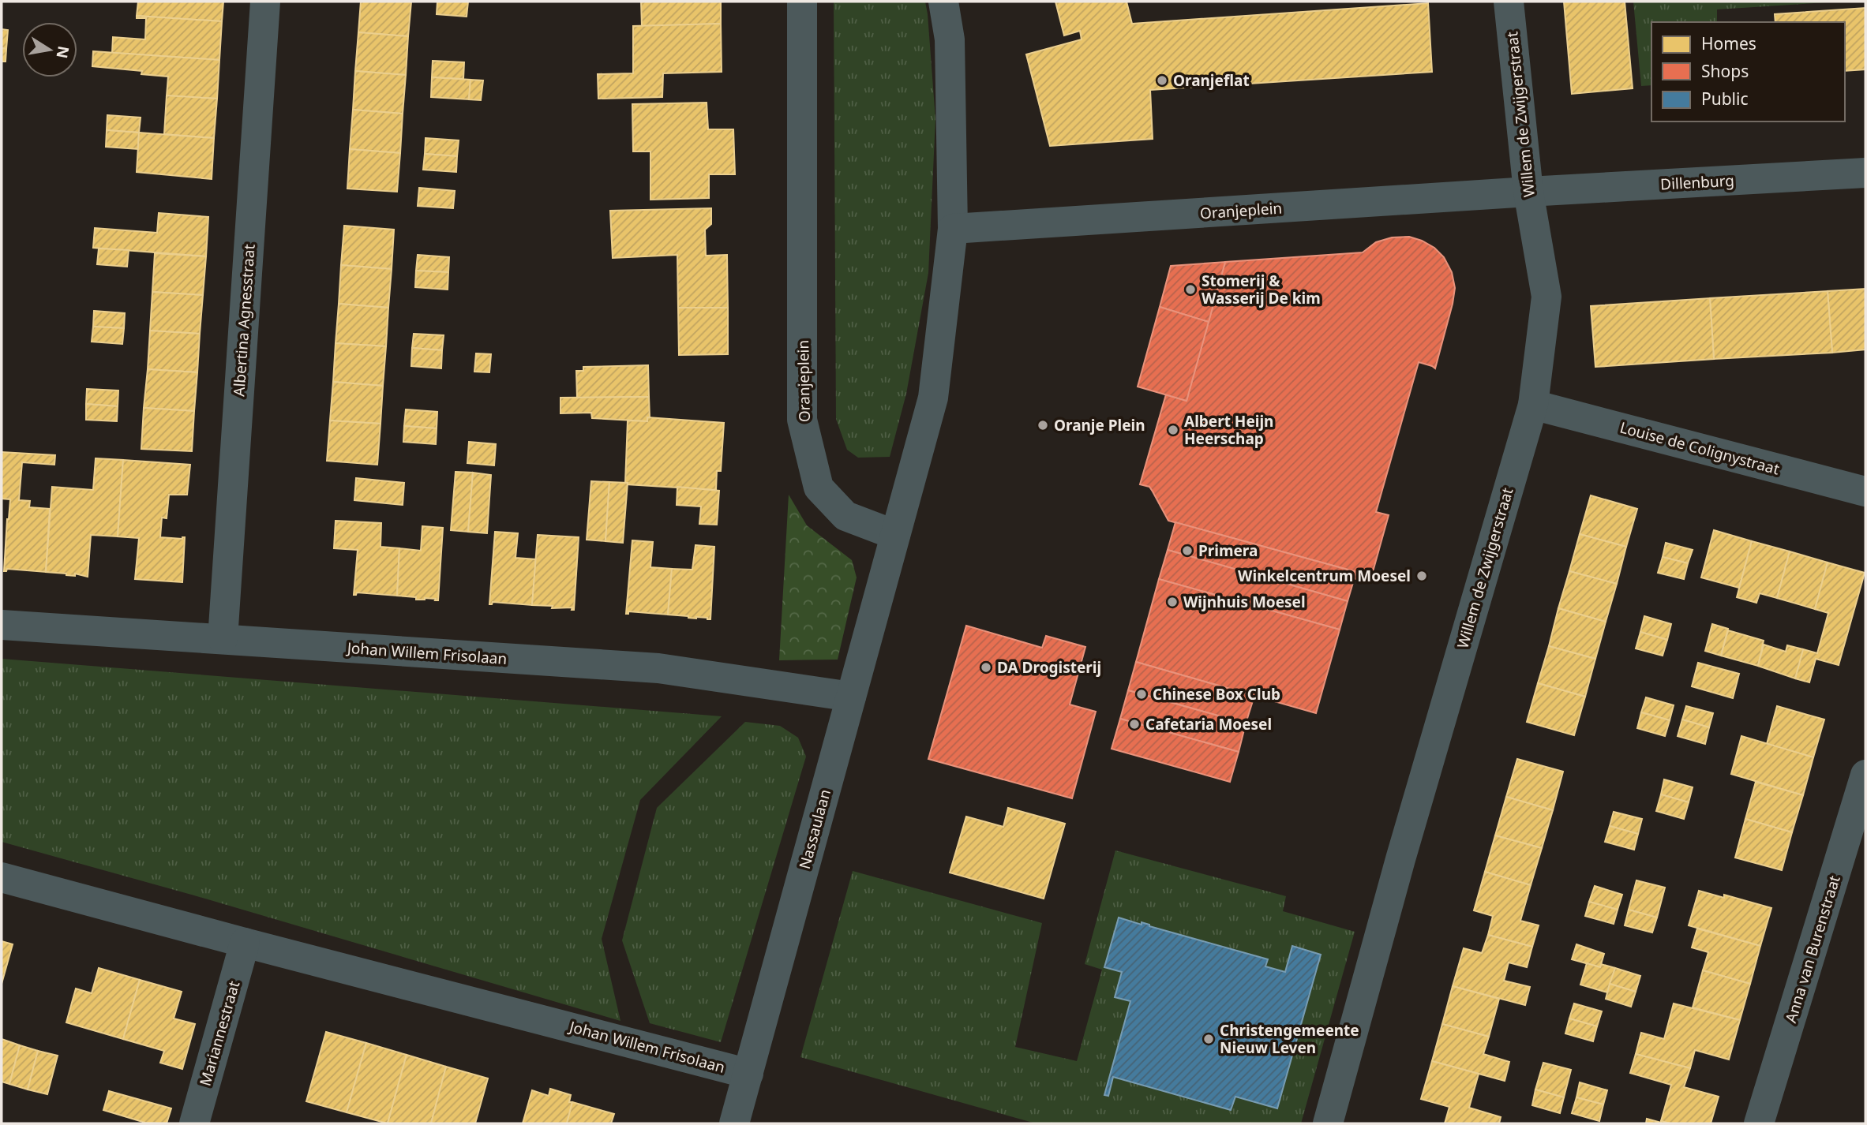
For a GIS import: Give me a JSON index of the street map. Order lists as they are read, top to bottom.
{
  "streets": {
    "street": [
      "Willem de Zwijgerstraat",
      "Dillenburg",
      "Oranjeplein",
      "Albertina Agnesstraat",
      "Louise de Colignystraat",
      "Johan Willem Frisolaan",
      "Nassaulaan",
      "Anna van Burenstraat",
      "Mariannestraat"
    ]
  },
  "crossings": [
    ["Willem de Zwijgerstraat", "Dillenburg"],
    ["Willem de Zwijgerstraat", "Oranjeplein"],
    ["Willem de Zwijgerstraat", "Louise de Colignystraat"],
    ["Dillenburg", "Oranjeplein"],
    ["Oranjeplein", "Nassaulaan"],
    ["Albertina Agnesstraat", "Johan Willem Frisolaan"],
    ["Johan Willem Frisolaan", "Nassaulaan"],
    ["Johan Willem Frisolaan", "Mariannestraat"]
  ],
  "places": [
    "Oranjeflat",
    "Stomerij & Wasserij De kim",
    "Oranje Plein",
    "Albert Heijn Heerschap",
    "Primera",
    "Winkelcentrum Moesel",
    "Wijnhuis Moesel",
    "DA Drogisterij",
    "Chinese Box Club",
    "Cafetaria Moesel",
    "Christengemeente Nieuw Leven"
  ],
  "legend": ["Homes", "Shops", "Public"],
  "north": "right"
}
